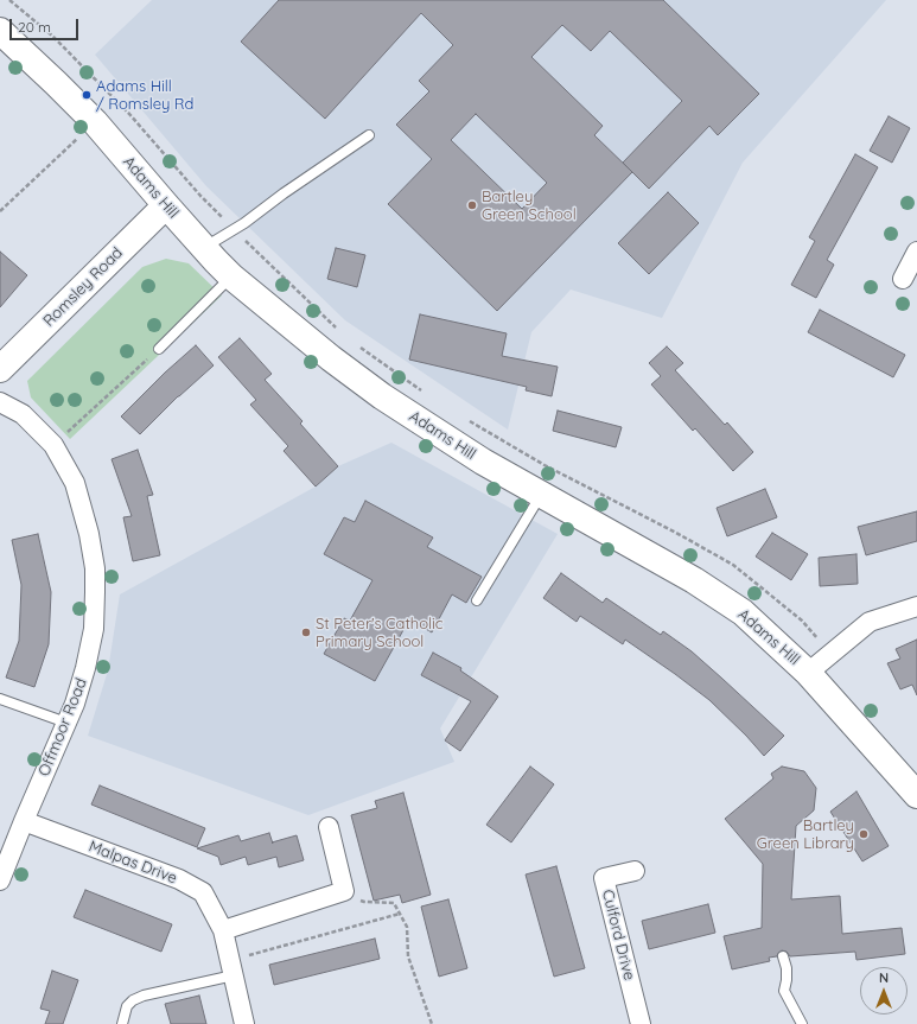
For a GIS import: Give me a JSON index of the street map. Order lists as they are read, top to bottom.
{
  "streets": {
    "street": [
      "Adams Hill",
      "Romsley Road",
      "Offmoor Road",
      "Malpas Drive",
      "Culford Drive"
    ]
  },
  "crossings": [
    ["Adams Hill", "Romsley Road"],
    ["Offmoor Road", "Malpas Drive"]
  ],
  "places": [
    "Adams Hill / Romsley Rd",
    "Bartley Green School",
    "St Peter's Catholic Primary School",
    "Bartley Green Library"
  ],
  "scale_bar": "20 m",
  "north": "top"
}
